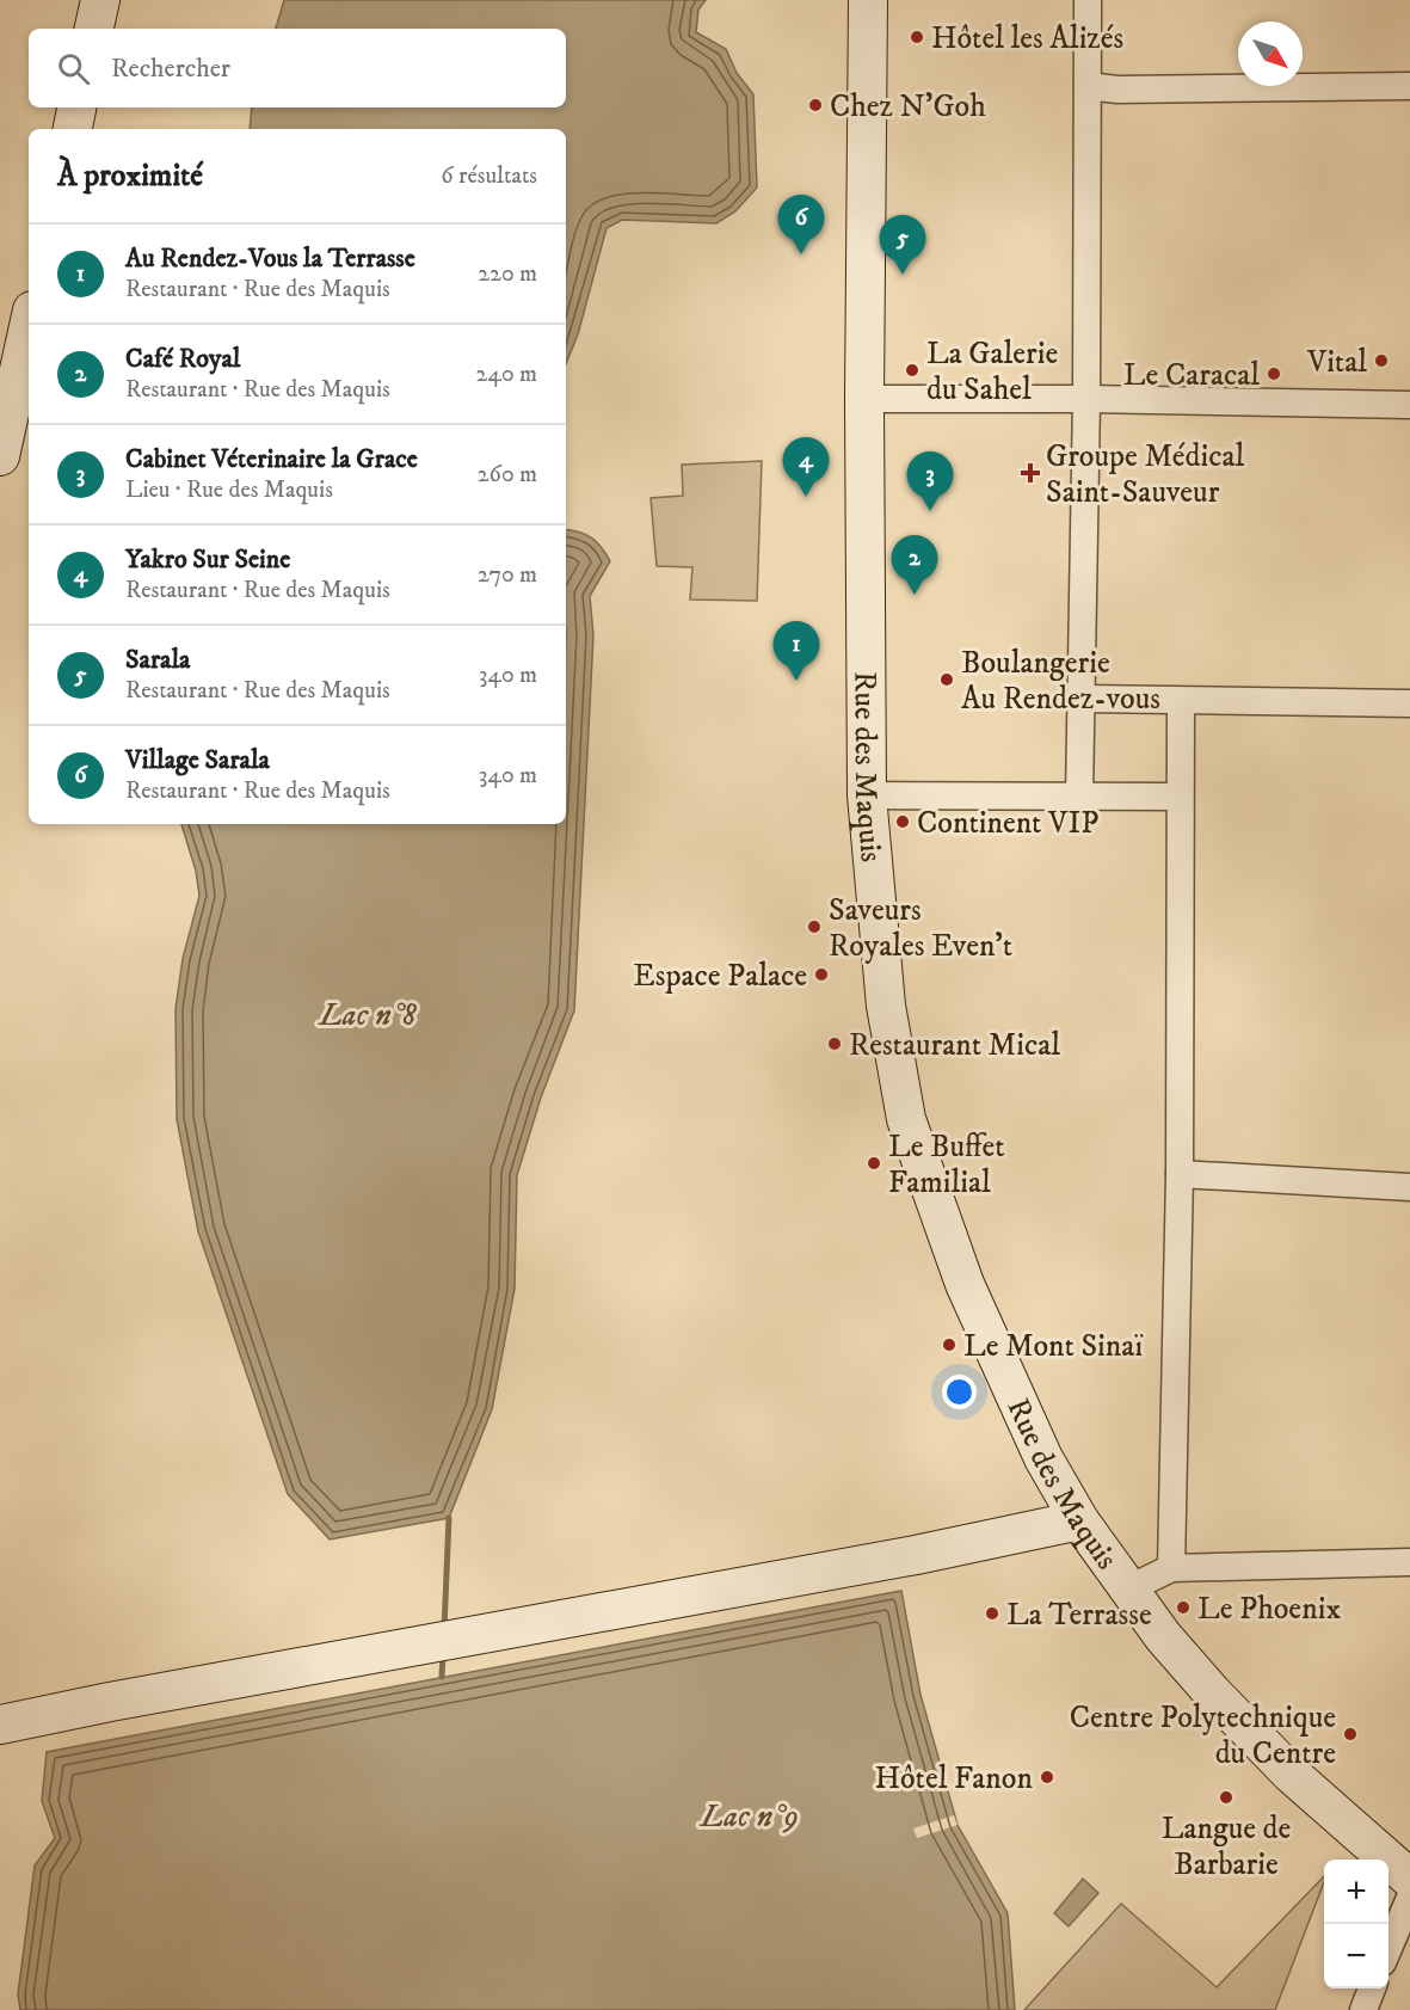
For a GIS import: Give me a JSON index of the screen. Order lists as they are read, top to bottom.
{
  "streets": {
    "street": ["Rue des Maquis"]
  },
  "water": ["Lac n°8", "Lac n°9"],
  "places": {
    "other": [
      "Hôtel les Alizés",
      "Chez N'Goh",
      "Vital",
      "La Galerie du Sahel",
      "Le Caracal",
      "Boulangerie Au Rendez-vous",
      "Continent VIP",
      "Saveurs Royales Even't",
      "Espace Palace",
      "Restaurant Mical",
      "Le Buffet Familial",
      "Le Mont Sinaï",
      "Le Phoenix",
      "La Terrasse",
      "Centre Polytechnique du Centre",
      "Hôtel Fanon",
      "Langue de Barbarie"
    ],
    "health": ["Groupe Médical Saint-Sauveur"]
  },
  "north": "bottom right",
  "page": {
    "search": "Rechercher",
    "heading": ["À proximité", "6 résultats"],
    "pins": [
      "6",
      "5",
      "4",
      "3",
      "2",
      "1"
    ],
    "list": [
      {
        "mark": "1",
        "name": "Au Rendez-Vous la Terrasse",
        "note": "Restaurant · Rue des Maquis",
        "value": "220 m"
      },
      {
        "mark": "2",
        "name": "Café Royal",
        "note": "Restaurant · Rue des Maquis",
        "value": "240 m"
      },
      {
        "mark": "3",
        "name": "Cabinet Véterinaire la Grace",
        "note": "Lieu · Rue des Maquis",
        "value": "260 m"
      },
      {
        "mark": "4",
        "name": "Yakro Sur Seine",
        "note": "Restaurant · Rue des Maquis",
        "value": "270 m"
      },
      {
        "mark": "5",
        "name": "Sarala",
        "note": "Restaurant · Rue des Maquis",
        "value": "340 m"
      },
      {
        "mark": "6",
        "name": "Village Sarala",
        "note": "Restaurant · Rue des Maquis",
        "value": "340 m"
      }
    ],
    "map_buttons": ["+", "−"]
  }
}
